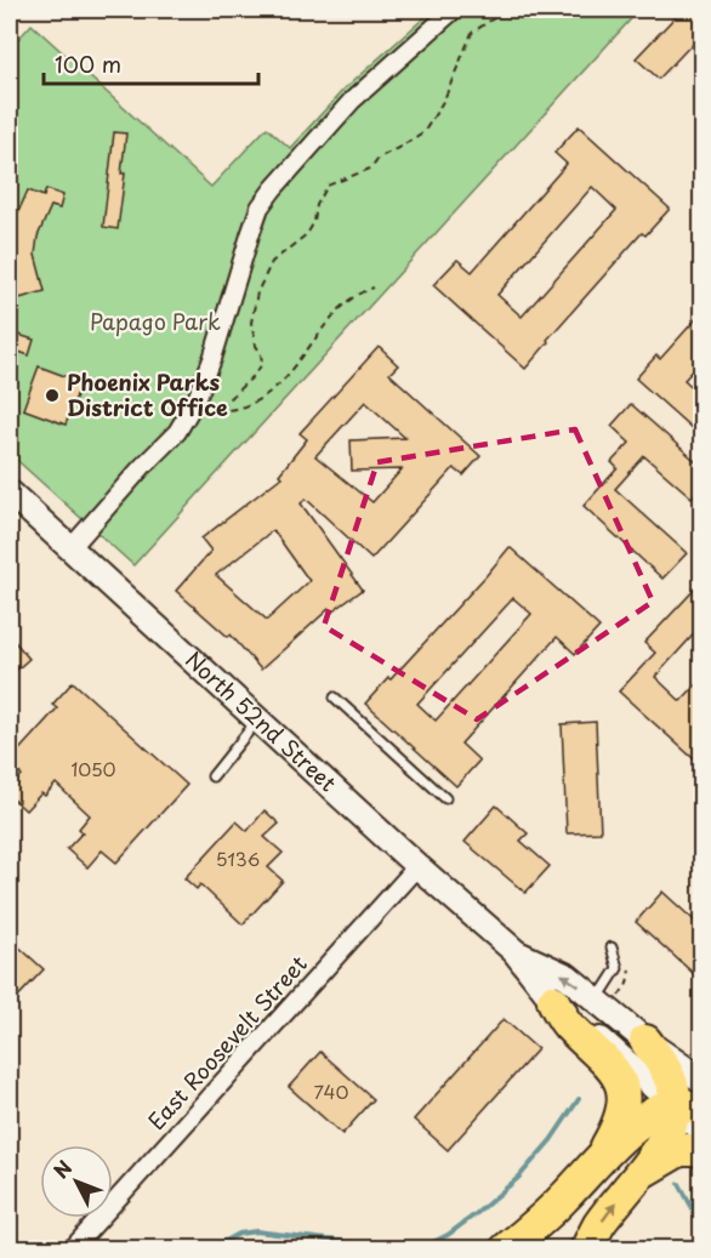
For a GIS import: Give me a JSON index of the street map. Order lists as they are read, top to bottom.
{
  "streets": {
    "main road": ["North 52nd Street"],
    "street": ["East Roosevelt Street"]
  },
  "crossings": [
    ["North 52nd Street", "East Roosevelt Street"]
  ],
  "parks": ["Papago Park"],
  "places": ["Phoenix Parks District Office"],
  "house_numbers": ["1050", "5136", "740"],
  "scale_bar": "100 m",
  "north": "top left"
}
